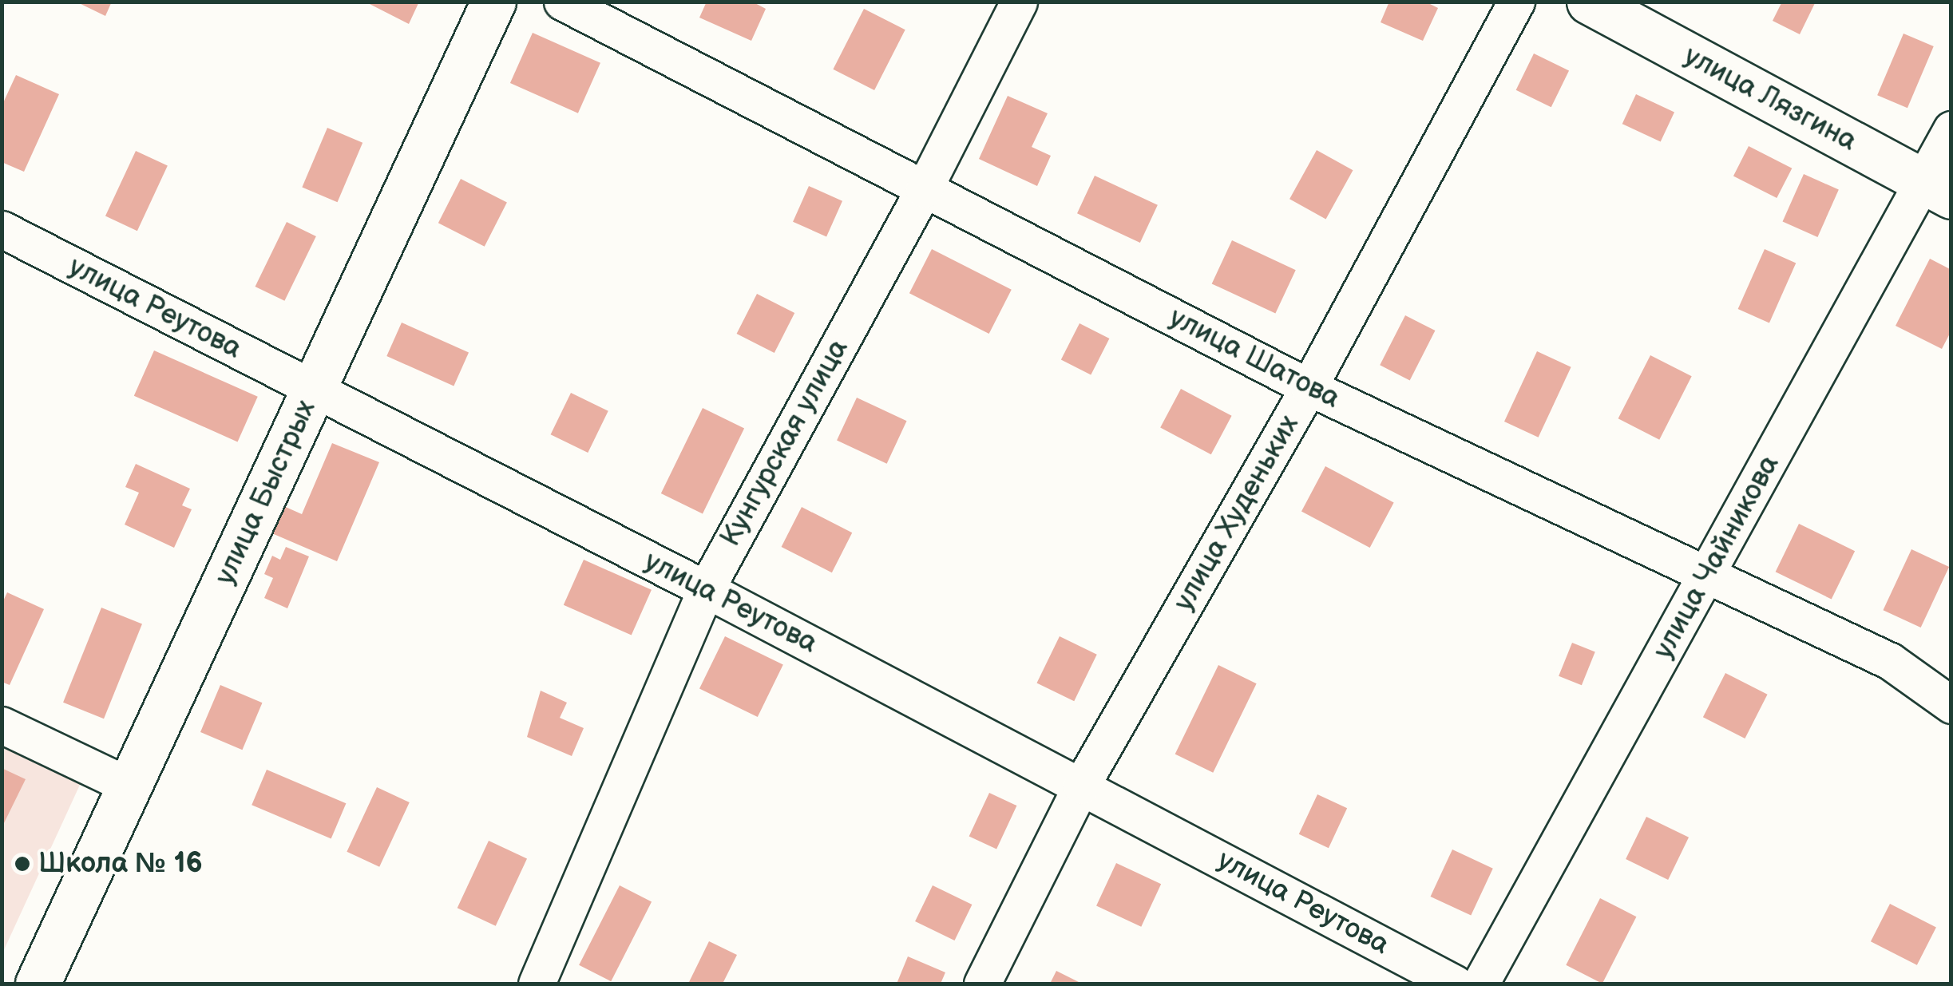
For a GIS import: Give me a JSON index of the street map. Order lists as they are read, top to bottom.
{
  "streets": {
    "street": [
      "улица Лязгина",
      "улица Реутова",
      "улица Шатова",
      "Кунгурская улица",
      "улица Быстрых",
      "улица Худеньких",
      "улица Чайникова"
    ]
  },
  "crossings": [
    ["улица Лязгина", "улица Чайникова"],
    ["улица Реутова", "Кунгурская улица"],
    ["улица Реутова", "улица Быстрых"],
    ["улица Реутова", "улица Худеньких"],
    ["улица Шатова", "Кунгурская улица"],
    ["улица Шатова", "улица Худеньких"],
    ["улица Шатова", "улица Чайникова"]
  ],
  "places": ["Школа № 16"]
}
